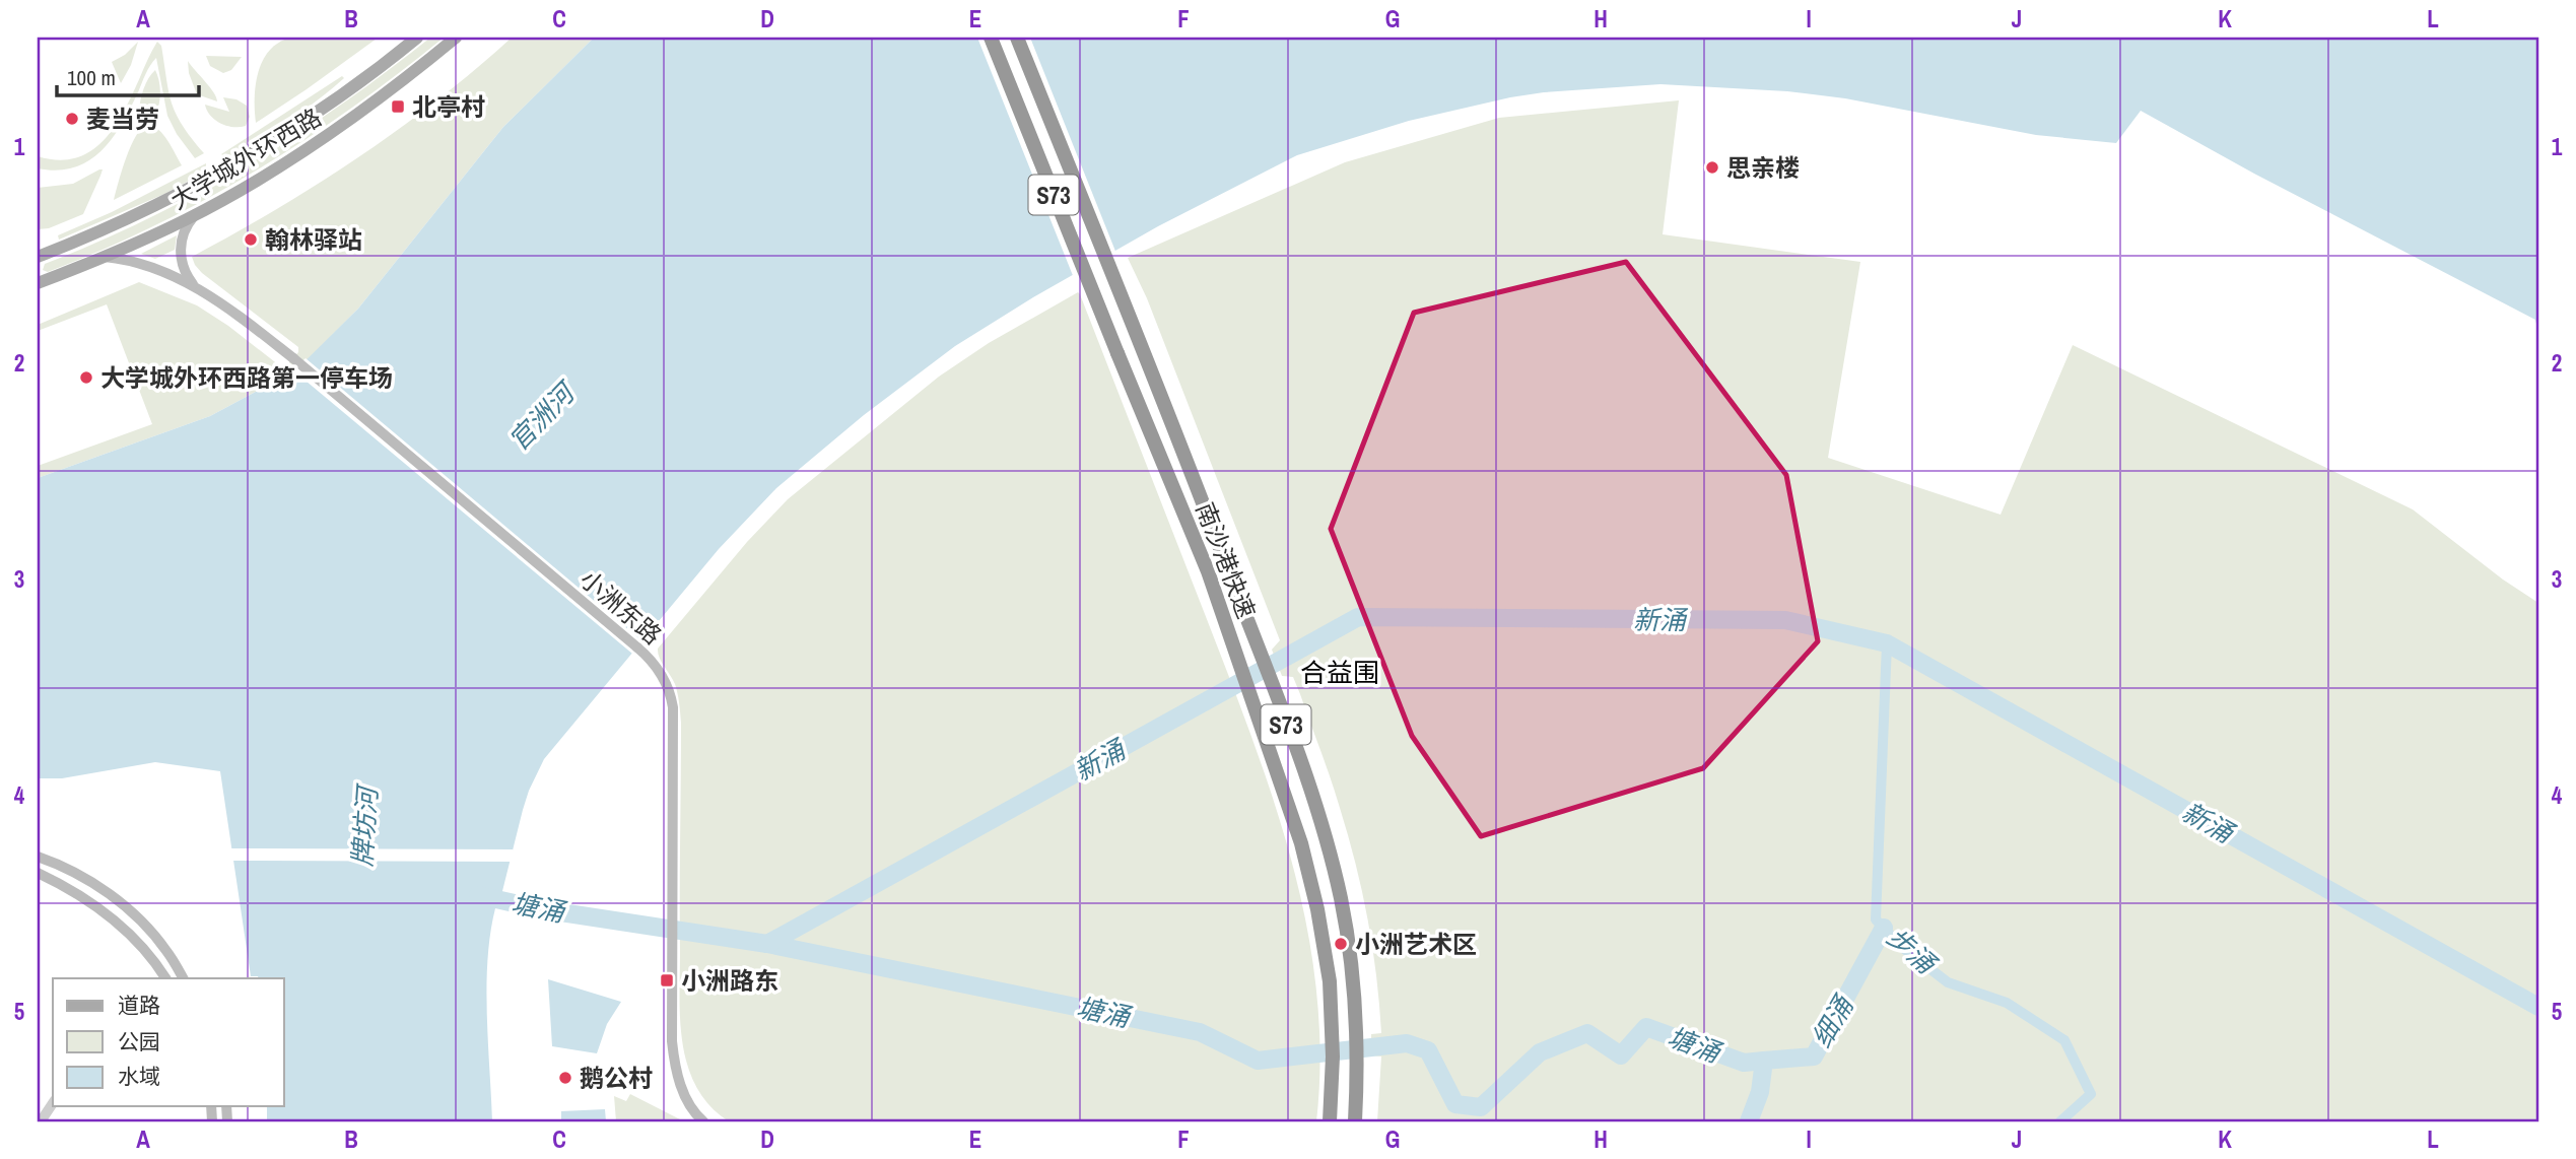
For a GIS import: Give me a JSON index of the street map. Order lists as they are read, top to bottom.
{
  "streets": {
    "highway": ["S73", "南沙港快速"],
    "main road": ["大学城外环西路", "小洲东路"]
  },
  "crossings": [
    ["大学城外环西路", "小洲东路"]
  ],
  "districts": ["合益围"],
  "water": [
    "官洲河",
    "新涌",
    "牌坊河",
    "塘涌",
    "步涌",
    "细涌"
  ],
  "places": {
    "transit": ["北亭村", "小洲路东"],
    "other": [
      "麦当劳",
      "思亲楼",
      "翰林驿站",
      "大学城外环西路第一停车场",
      "小洲艺术区",
      "鹅公村"
    ]
  },
  "legend": ["道路", "公园", "水域"],
  "scale_bar": "100 m",
  "grid": {
    "columns": [
      "A",
      "B",
      "C",
      "D",
      "E",
      "F",
      "G",
      "H",
      "I",
      "J",
      "K",
      "L"
    ],
    "rows": [
      "1",
      "2",
      "3",
      "4",
      "5"
    ]
  }
}
